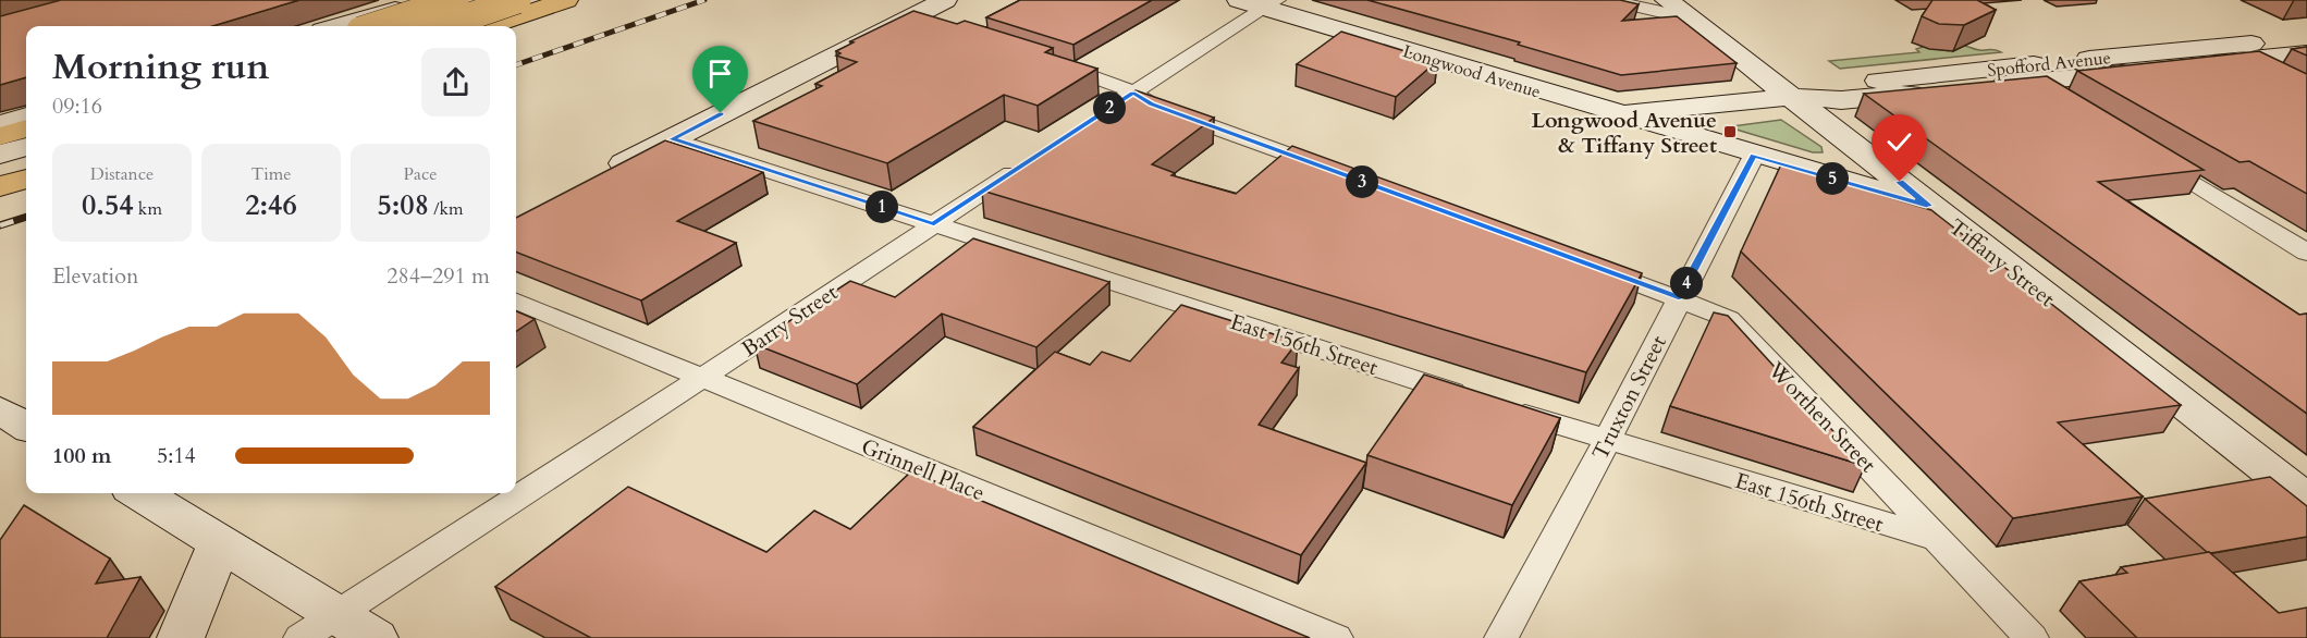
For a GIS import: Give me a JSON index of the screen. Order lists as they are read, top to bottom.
{
  "streets": {
    "street": [
      "Spofford Avenue",
      "Longwood Avenue",
      "Tiffany Street",
      "Barry Street",
      "East 156th Street",
      "Truxton Street",
      "Worthen Street",
      "Grinnell Place"
    ]
  },
  "crossings": [
    ["Spofford Avenue", "Longwood Avenue"],
    ["Spofford Avenue", "Tiffany Street"],
    ["Longwood Avenue", "Tiffany Street"],
    ["Longwood Avenue", "Truxton Street"],
    ["Barry Street", "East 156th Street"],
    ["Barry Street", "Grinnell Place"],
    ["East 156th Street", "Truxton Street"],
    ["East 156th Street", "Worthen Street"],
    ["Truxton Street", "Worthen Street"]
  ],
  "places": {
    "transit": ["Longwood Avenue & Tiffany Street"]
  },
  "page": {
    "heading": ["Morning run", "09:16"],
    "pins": [
      "2",
      "5",
      "3",
      "1",
      "4"
    ],
    "stats": [
      ["Distance", "0.54 km"],
      ["Time", "2:46"],
      ["Pace", "5:08 /km"]
    ],
    "chart": ["Elevation", "284–291 m"],
    "list": [
      {
        "name": "100 m",
        "note": "5:14"
      }
    ]
  }
}
